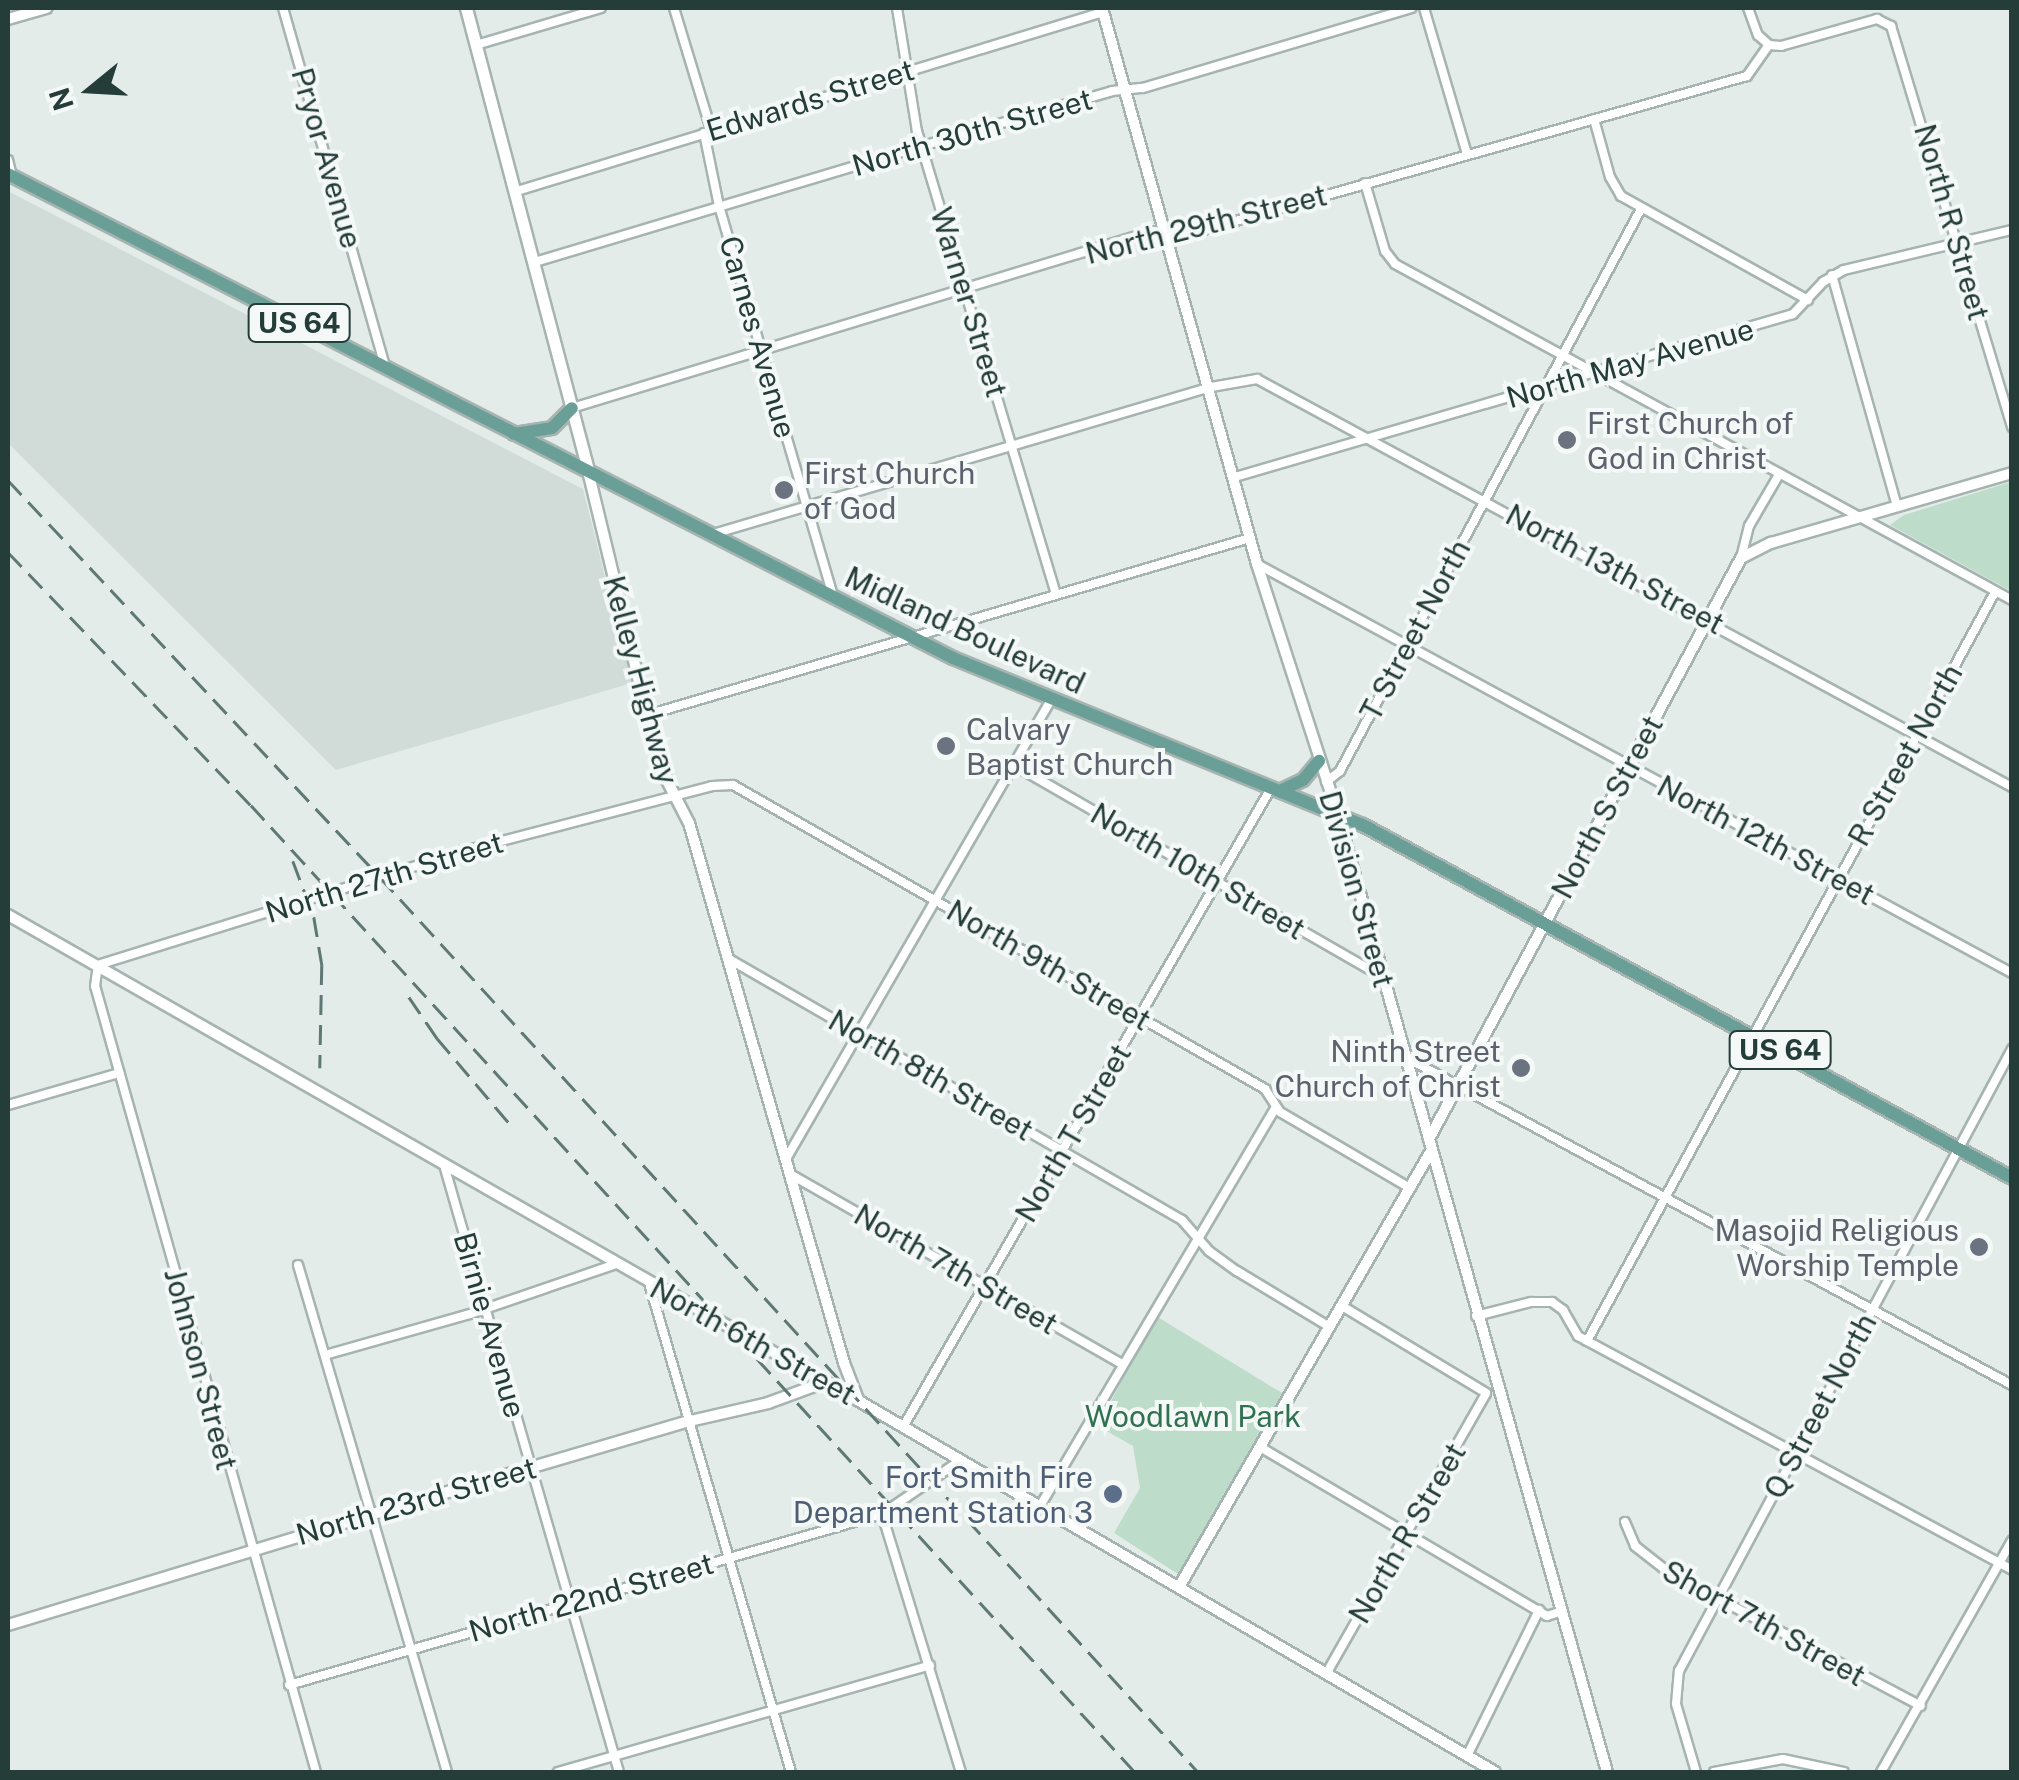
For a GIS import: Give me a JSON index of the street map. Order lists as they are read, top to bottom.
{
  "streets": {
    "main road": ["US 64", "Midland Boulevard", "Kelley Highway"],
    "street": [
      "Edwards Street",
      "North 30th Street",
      "Pryor Avenue",
      "North R Street",
      "North 29th Street",
      "Warner Street",
      "Carnes Avenue",
      "North May Avenue",
      "North 13th Street",
      "T Street North",
      "R Street North",
      "North S Street",
      "North 12th Street",
      "North 10th Street",
      "North 27th Street",
      "Division Street",
      "North 9th Street",
      "North 8th Street",
      "North T Street",
      "North 7th Street",
      "Birnie Avenue",
      "North 6th Street",
      "Johnson Street",
      "Q Street North",
      "North 23rd Street",
      "North 22nd Street",
      "Short 7th Street"
    ]
  },
  "crossings": [
    ["Edwards Street", "Warner Street"],
    ["Edwards Street", "Carnes Avenue"],
    ["Edwards Street", "Kelley Highway"],
    ["Edwards Street", "Division Street"],
    ["North 30th Street", "Warner Street"],
    ["North 30th Street", "Carnes Avenue"],
    ["North 30th Street", "Kelley Highway"],
    ["North 30th Street", "Division Street"],
    ["Pryor Avenue", "Midland Boulevard"],
    ["North R Street", "North 29th Street"],
    ["North R Street", "Division Street"],
    ["North R Street", "North 6th Street"],
    ["North 29th Street", "Warner Street"],
    ["North 29th Street", "Carnes Avenue"],
    ["North 29th Street", "Kelley Highway"],
    ["North 29th Street", "Division Street"],
    ["Warner Street", "North 13th Street"],
    ["Carnes Avenue", "North 13th Street"],
    ["Carnes Avenue", "Midland Boulevard"],
    ["North May Avenue", "North 13th Street"],
    ["North May Avenue", "T Street North"],
    ["North May Avenue", "Division Street"],
    ["North 13th Street", "Midland Boulevard"],
    ["North 13th Street", "T Street North"],
    ["North 13th Street", "R Street North"],
    ["North 13th Street", "North S Street"],
    ["North 13th Street", "Division Street"],
    ["Midland Boulevard", "Kelley Highway"],
    ["Midland Boulevard", "R Street North"],
    ["Midland Boulevard", "North S Street"],
    ["Midland Boulevard", "Division Street"],
    ["Midland Boulevard", "North T Street"],
    ["Midland Boulevard", "Q Street North"],
    ["T Street North", "North 12th Street"],
    ["T Street North", "Division Street"],
    ["Kelley Highway", "North 27th Street"],
    ["Kelley Highway", "North 9th Street"],
    ["Kelley Highway", "North 8th Street"],
    ["Kelley Highway", "North 7th Street"],
    ["Kelley Highway", "North 6th Street"],
    ["R Street North", "North 12th Street"],
    ["North S Street", "North 12th Street"],
    ["North S Street", "Division Street"],
    ["North S Street", "North 9th Street"],
    ["North S Street", "North 8th Street"],
    ["North S Street", "North 6th Street"],
    ["North 12th Street", "Division Street"],
    ["North 10th Street", "Division Street"],
    ["North 10th Street", "North T Street"],
    ["North 27th Street", "North 9th Street"],
    ["North 27th Street", "North 6th Street"],
    ["North 27th Street", "Johnson Street"],
    ["North 9th Street", "North T Street"],
    ["North 8th Street", "North T Street"],
    ["North T Street", "North 7th Street"],
    ["North T Street", "North 6th Street"],
    ["Birnie Avenue", "North 6th Street"],
    ["Birnie Avenue", "North 23rd Street"],
    ["Birnie Avenue", "North 22nd Street"],
    ["North 6th Street", "Johnson Street"],
    ["North 6th Street", "North 23rd Street"],
    ["North 6th Street", "North 22nd Street"],
    ["Johnson Street", "North 23rd Street"],
    ["Johnson Street", "North 22nd Street"],
    ["Q Street North", "Short 7th Street"]
  ],
  "parks": ["Woodlawn Park"],
  "places": [
    "First Church of God in Christ",
    "First Church of God",
    "Calvary Baptist Church",
    "Ninth Street Church of Christ",
    "Masojid Religious Worship Temple",
    "Fort Smith Fire Department Station 3"
  ],
  "north": "left"
}
